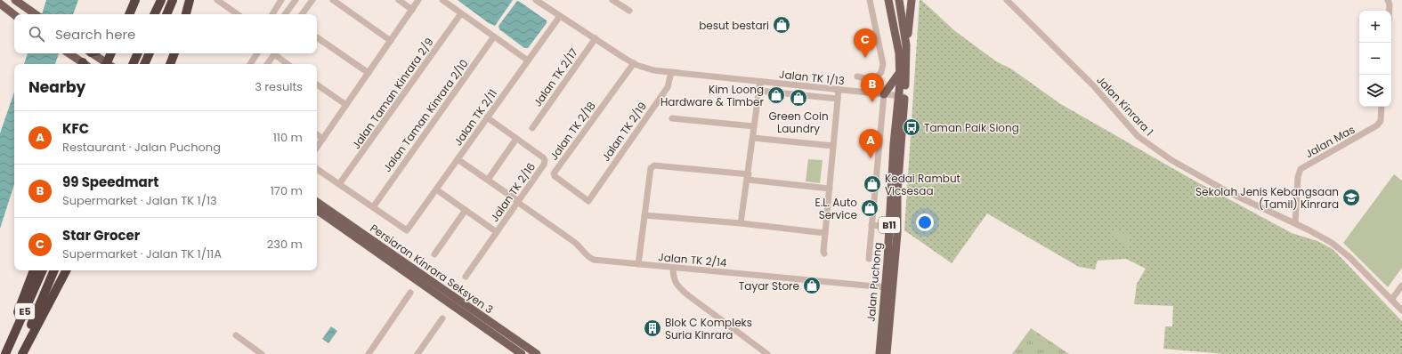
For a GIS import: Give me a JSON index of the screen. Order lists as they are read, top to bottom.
{
  "streets": {
    "highway": ["E5"],
    "main road": ["B11", "Persiaran Kinrara Seksyen 3", "Jalan Puchong"],
    "street": [
      "Jalan TK 2/17",
      "Jalan TK 1/13",
      "Jalan Taman Kinrara 2/9",
      "Jalan Kinrara 1",
      "Jalan Taman Kinrara 2/10",
      "Jalan TK 2/11",
      "Jalan TK 2/18",
      "Jalan TK 2/19",
      "Jalan Mas",
      "Jalan TK 2/16",
      "Jalan TK 2/14"
    ]
  },
  "crossings": [
    ["Jalan TK 2/17", "Jalan TK 1/13"],
    ["Jalan TK 1/13", "Jalan TK 2/11"],
    ["Jalan TK 1/13", "Jalan TK 2/18"],
    ["Jalan TK 1/13", "Jalan TK 2/19"],
    ["Jalan TK 1/13", "Jalan Puchong"],
    ["Jalan Kinrara 1", "Jalan Mas"],
    ["Jalan Taman Kinrara 2/10", "Jalan TK 2/11"],
    ["Jalan TK 2/11", "Jalan TK 2/16"],
    ["Jalan TK 2/11", "Jalan TK 2/14"],
    ["Jalan TK 2/18", "Jalan TK 2/19"],
    ["Jalan TK 2/16", "Jalan TK 2/14"],
    ["Jalan TK 2/14", "Jalan Puchong"]
  ],
  "places": {
    "shop": [
      "besut bestari",
      "Kim Loong Hardware & Timber",
      "Green Coin Laundry",
      "Kedai Rambut Vicsesaa",
      "E.L. Auto Service",
      "Tayar Store"
    ],
    "bus stop": ["Taman Paik Siong"],
    "school or university": ["Sekolah Jenis Kebangsaan (Tamil) Kinrara"],
    "building": ["Blok C Kompleks Suria Kinrara"]
  },
  "page": {
    "map_buttons": ["+", "−"],
    "search": "Search here",
    "pins": ["C", "B", "A"],
    "heading": ["Nearby", "3 results"],
    "list": [
      {
        "mark": "A",
        "name": "KFC",
        "note": "Restaurant · Jalan Puchong",
        "value": "110 m"
      },
      {
        "mark": "B",
        "name": "99 Speedmart",
        "note": "Supermarket · Jalan TK 1/13",
        "value": "170 m"
      },
      {
        "mark": "C",
        "name": "Star Grocer",
        "note": "Supermarket · Jalan TK 1/11A",
        "value": "230 m"
      }
    ]
  }
}
